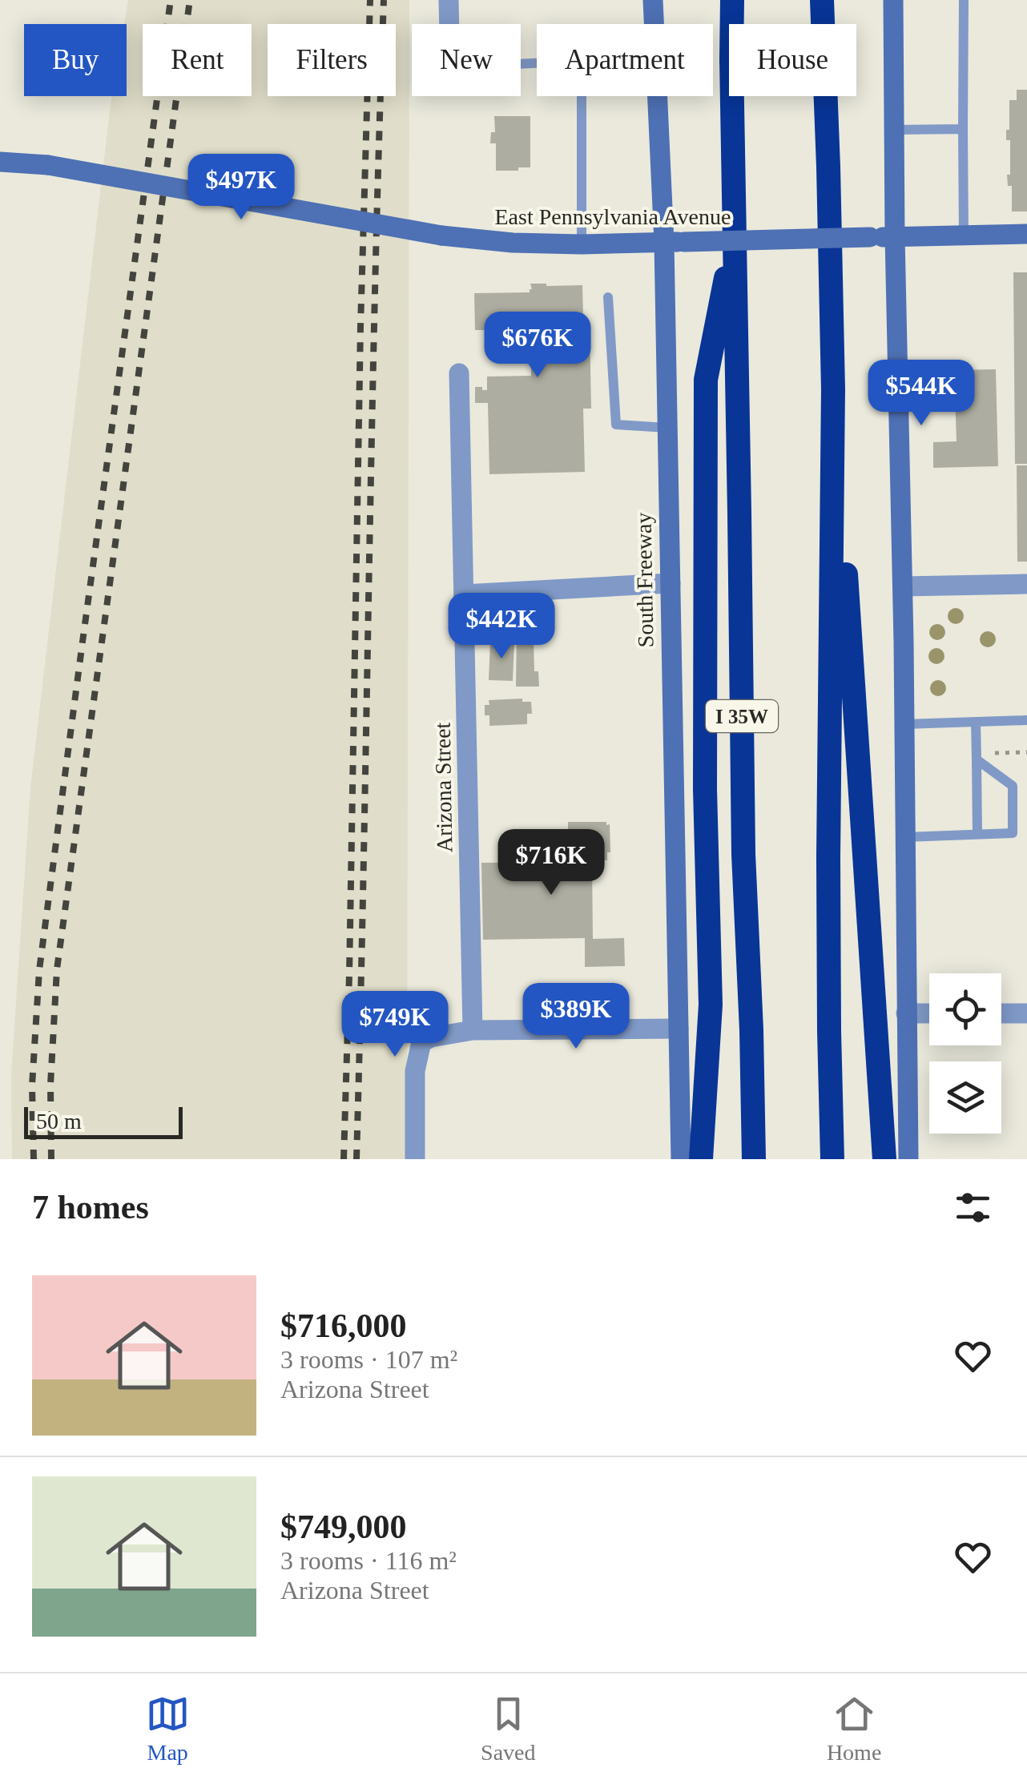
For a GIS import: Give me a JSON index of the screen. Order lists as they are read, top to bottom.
{
  "streets": {
    "highway": ["I 35W"],
    "main road": ["East Pennsylvania Avenue", "South Freeway"],
    "street": ["Arizona Street"]
  },
  "crossings": [
    ["East Pennsylvania Avenue", "South Freeway"]
  ],
  "scale_bar": "50 m",
  "page": {
    "chip": [
      "Buy",
      "Rent",
      "Filters",
      "New",
      "Apartment",
      "House"
    ],
    "price": [
      "$497K",
      "$676K",
      "$544K",
      "$442K",
      "$716K",
      "$389K",
      "$749K"
    ],
    "scale": "50 m",
    "heading": "7 homes",
    "list": [
      {
        "name": "$716,000",
        "note": "3 rooms · 107 m² · Arizona Street"
      },
      {
        "name": "$749,000",
        "note": "3 rooms · 116 m² · Arizona Street"
      }
    ],
    "tabs": ["Map", "Saved", "Home"]
  }
}
